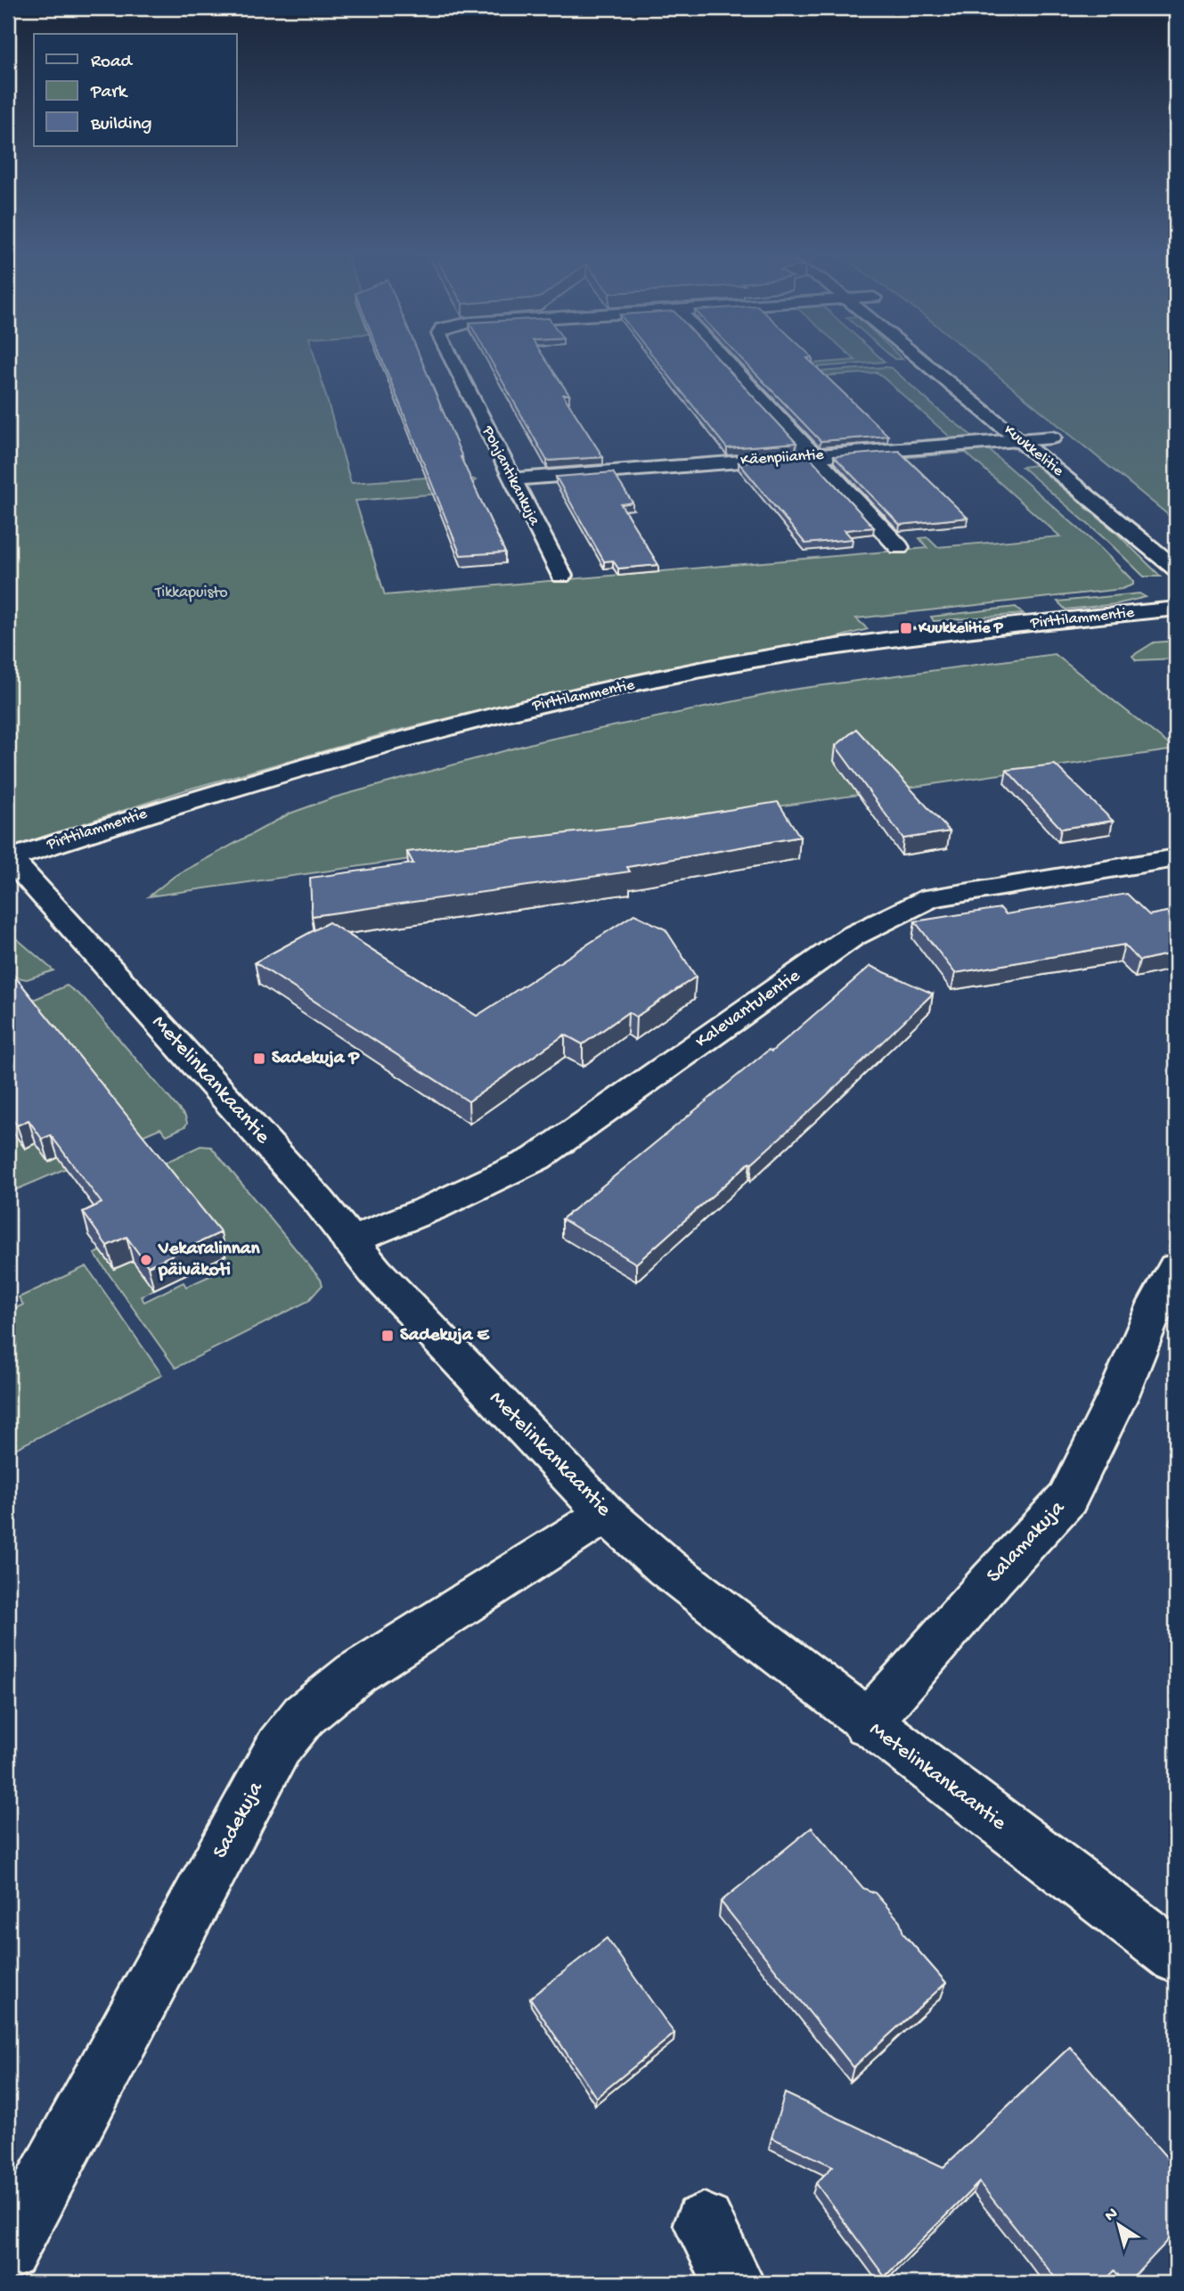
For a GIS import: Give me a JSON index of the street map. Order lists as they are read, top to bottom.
{
  "streets": {
    "street": [
      "Kuukkelitie",
      "Käenpiiantie",
      "Pohjantikankuja",
      "Pirttilammentie",
      "Kalevantulentie",
      "Metelinkankaantie",
      "Salamakuja",
      "Sadekuja"
    ]
  },
  "crossings": [
    ["Kuukkelitie", "Käenpiiantie"],
    ["Käenpiiantie", "Pohjantikankuja"],
    ["Pirttilammentie", "Metelinkankaantie"],
    ["Kalevantulentie", "Metelinkankaantie"],
    ["Metelinkankaantie", "Salamakuja"],
    ["Metelinkankaantie", "Sadekuja"]
  ],
  "parks": ["Tikkapuisto"],
  "places": {
    "transit": ["Kuukkelitie P", "Sadekuja P", "Sadekuja E"],
    "other": ["Vekaralinnan päiväkoti"]
  },
  "legend": ["Road", "Park", "Building"],
  "north": "top left"
}
